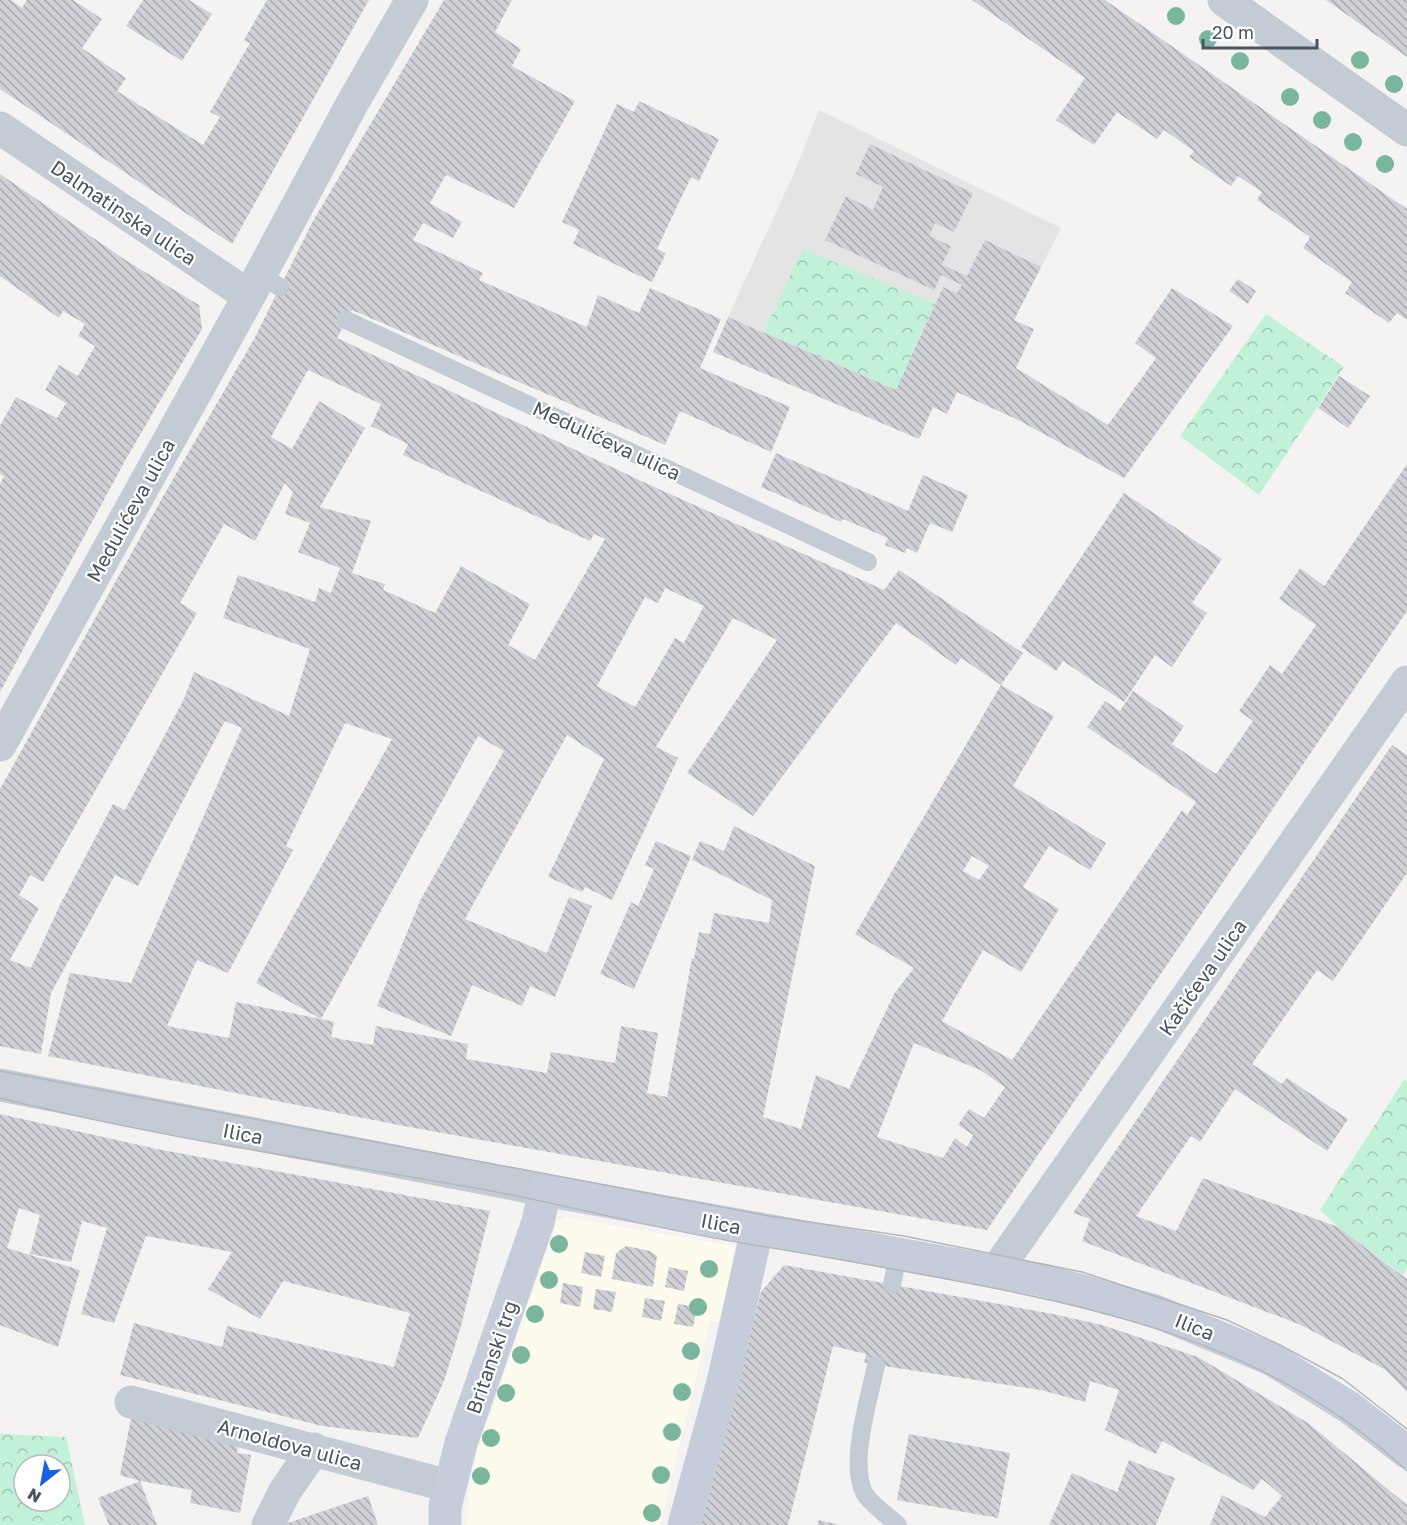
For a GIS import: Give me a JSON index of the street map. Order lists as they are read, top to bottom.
{
  "streets": {
    "main road": ["Ilica", "Britanski trg"],
    "street": [
      "Dalmatinska ulica",
      "Medulićeva ulica",
      "Kačićeva ulica",
      "Arnoldova ulica"
    ]
  },
  "crossings": [
    ["Dalmatinska ulica", "Medulićeva ulica"],
    ["Kačićeva ulica", "Ilica"],
    ["Ilica", "Britanski trg"],
    ["Britanski trg", "Arnoldova ulica"]
  ],
  "scale_bar": "20 m",
  "north": "bottom left"
}
